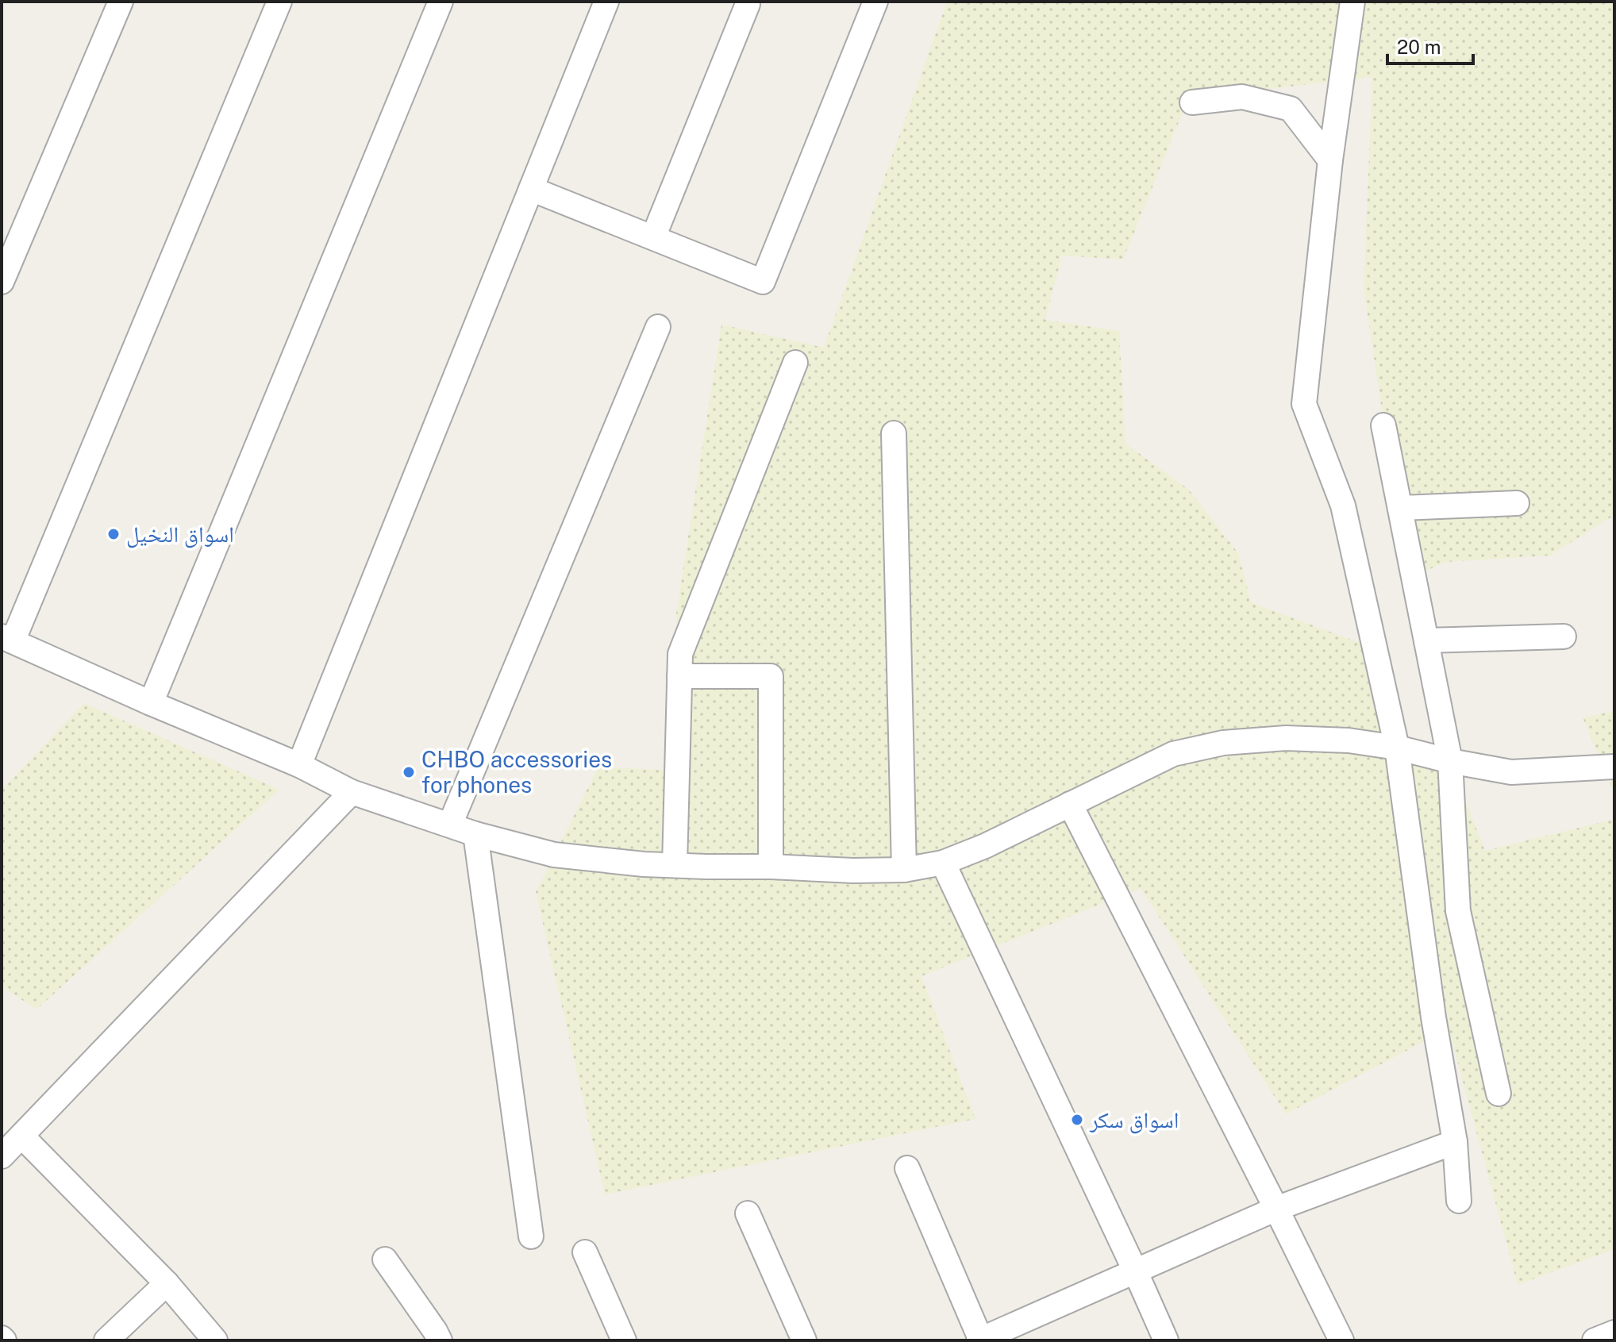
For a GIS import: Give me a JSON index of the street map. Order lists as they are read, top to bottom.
{
  "places": ["اسواق النخيل", "CHBO accessories for phones", "اسواق سكر"],
  "scale_bar": "20 m"
}
